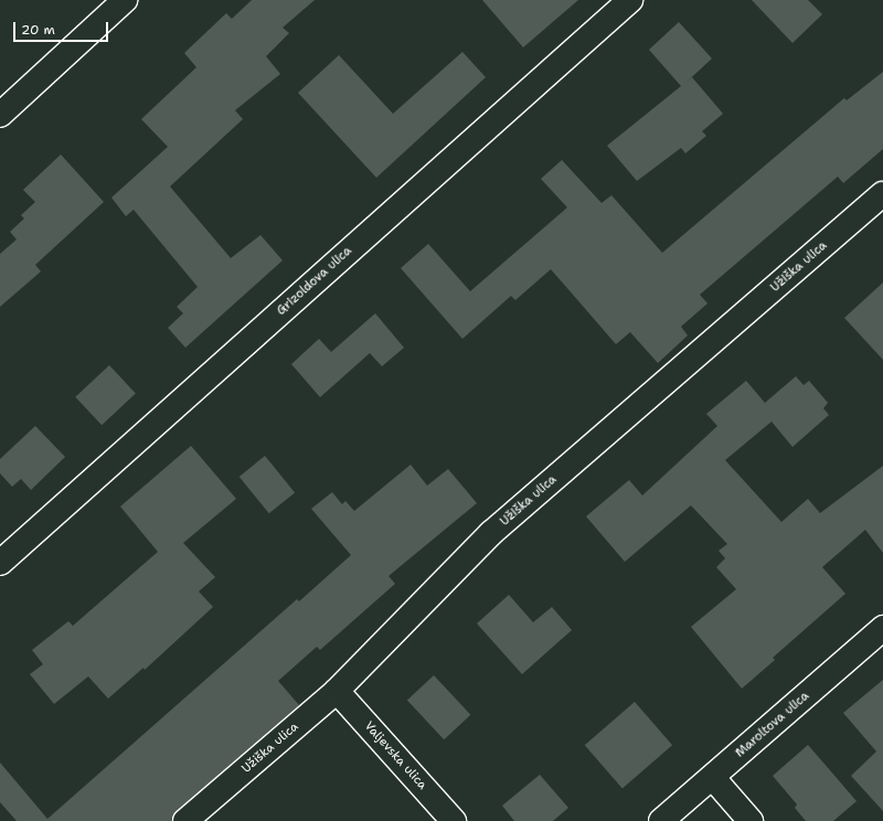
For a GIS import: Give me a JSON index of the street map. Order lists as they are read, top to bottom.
{
  "streets": {
    "street": [
      "Užiška ulica",
      "Grizoldova ulica",
      "Maroltova ulica",
      "Valjevska ulica"
    ]
  },
  "crossings": [
    ["Užiška ulica", "Valjevska ulica"]
  ],
  "scale_bar": "20 m"
}
